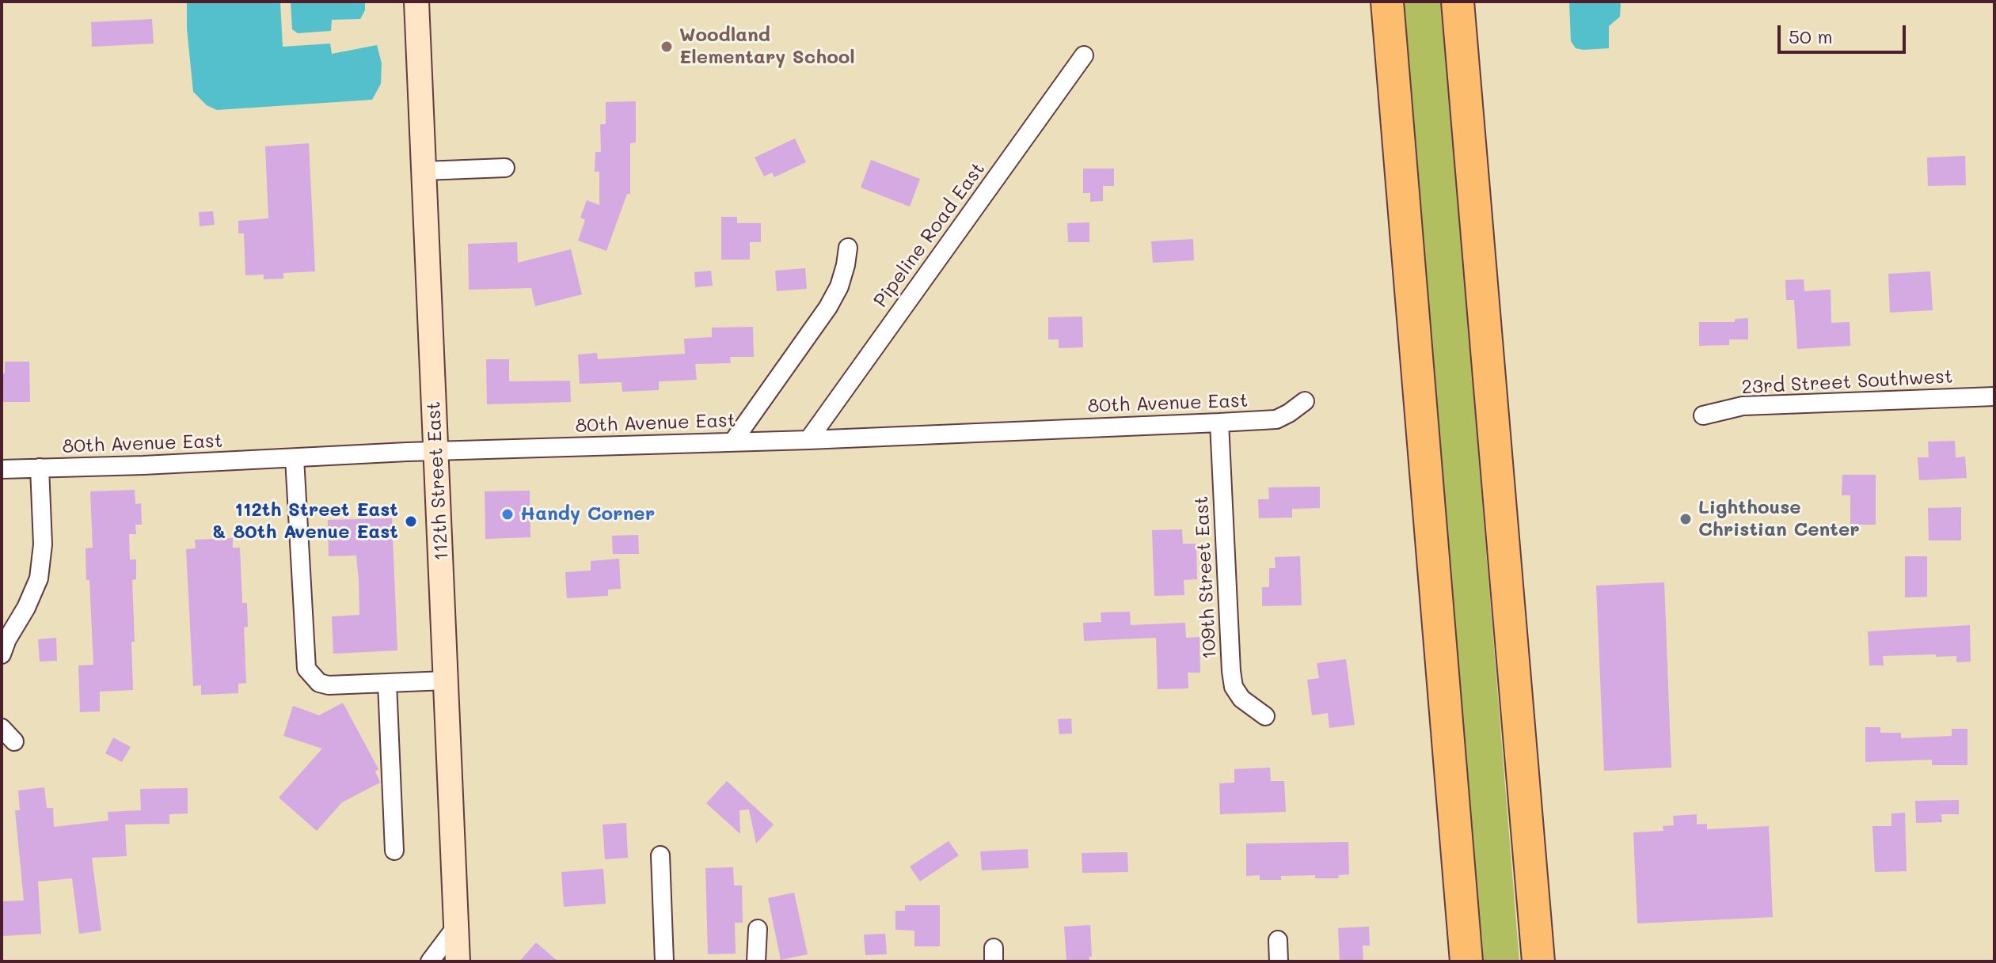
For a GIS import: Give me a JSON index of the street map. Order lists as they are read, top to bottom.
{
  "streets": {
    "main road": ["112th Street East"],
    "street": [
      "Pipeline Road East",
      "23rd Street Southwest",
      "80th Avenue East",
      "109th Street East"
    ]
  },
  "crossings": [
    ["Pipeline Road East", "80th Avenue East"],
    ["80th Avenue East", "112th Street East"],
    ["80th Avenue East", "109th Street East"]
  ],
  "places": [
    "Woodland Elementary School",
    "Handy Corner",
    "Lighthouse Christian Center",
    "112th Street East & 80th Avenue East"
  ],
  "scale_bar": "50 m"
}
